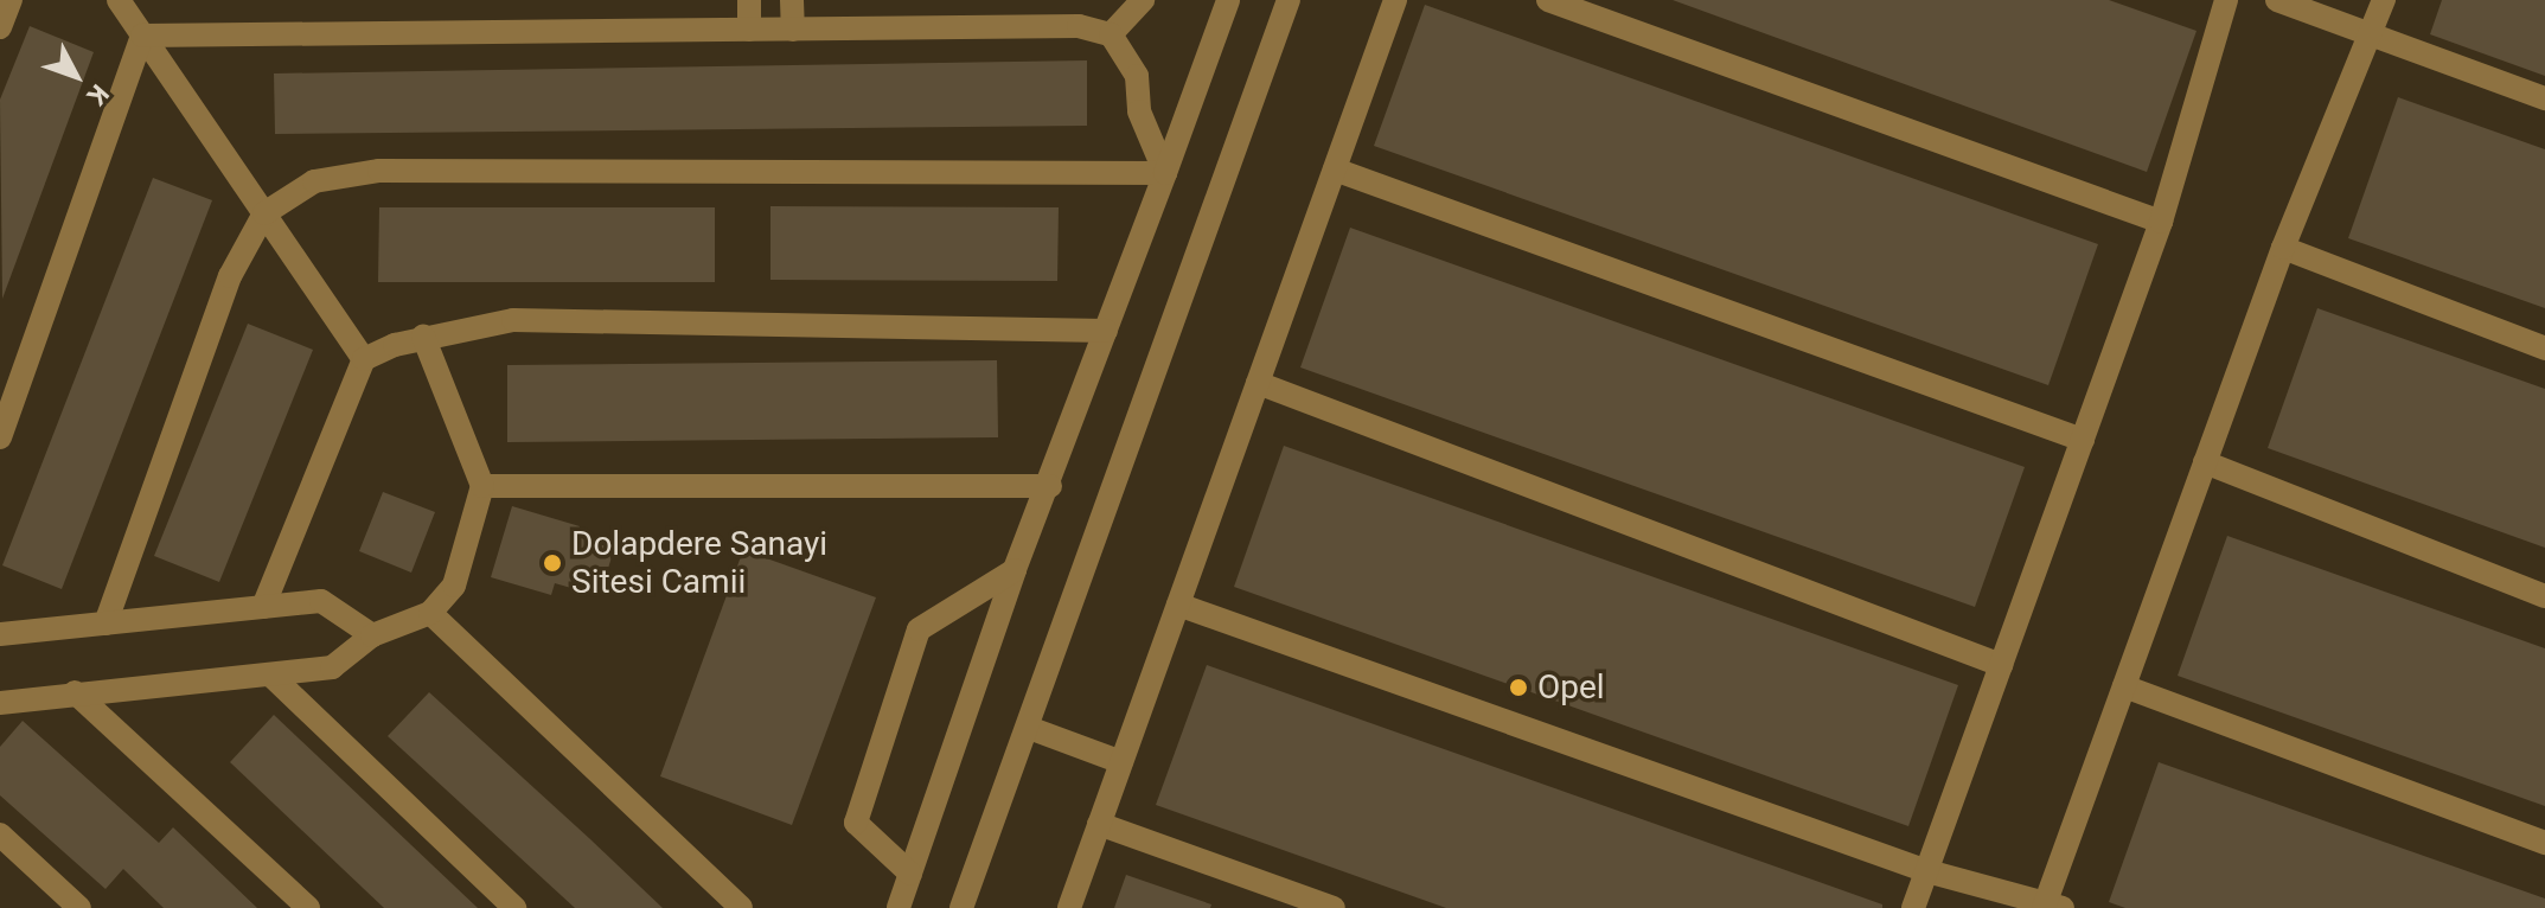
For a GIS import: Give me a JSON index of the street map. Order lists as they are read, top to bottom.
{
  "places": ["Dolapdere Sanayi Sitesi Camii", "Opel"],
  "north": "bottom right"
}
